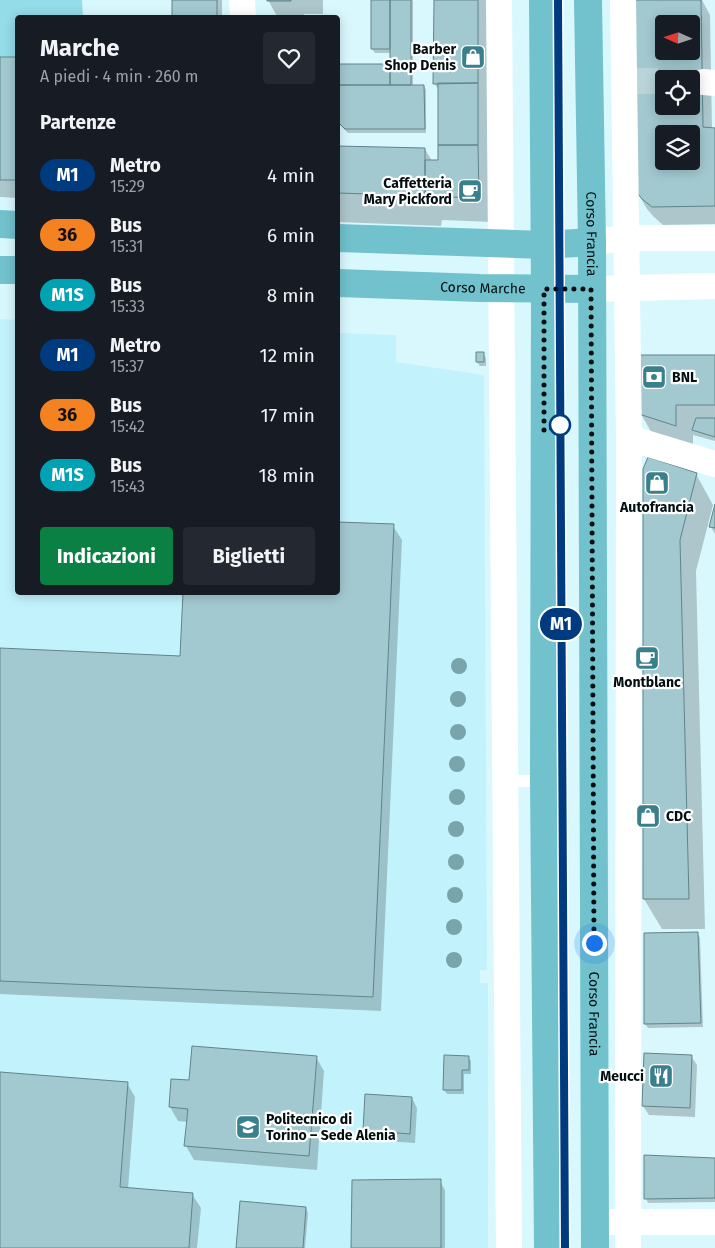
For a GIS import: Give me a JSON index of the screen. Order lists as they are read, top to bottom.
{
  "streets": {
    "main road": ["Corso Francia", "Corso Marche"]
  },
  "crossings": [
    ["Corso Francia", "Corso Marche"]
  ],
  "places": {
    "shop": ["Barber Shop Denis", "Autofrancia", "CDC"],
    "cafe": ["Caffetteria Mary Pickford", "Montblanc"],
    "bank": ["BNL"],
    "restaurant": ["Meucci"],
    "school or university": ["Politecnico di Torino – Sede Alenia"]
  },
  "lines": ["metro line M1"],
  "north": "left",
  "page": {
    "on_map": "M1",
    "heading": [
      ["Marche", "A piedi · 4 min · 260 m"],
      "Partenze"
    ],
    "list": [
      {
        "mark": "M1",
        "name": "Metro",
        "note": "15:29",
        "value": "4 min"
      },
      {
        "mark": "36",
        "name": "Bus",
        "note": "15:31",
        "value": "6 min"
      },
      {
        "mark": "M1S",
        "name": "Bus",
        "note": "15:33",
        "value": "8 min"
      },
      {
        "mark": "M1",
        "name": "Metro",
        "note": "15:37",
        "value": "12 min"
      },
      {
        "mark": "36",
        "name": "Bus",
        "note": "15:42",
        "value": "17 min"
      },
      {
        "mark": "M1S",
        "name": "Bus",
        "note": "15:43",
        "value": "18 min"
      }
    ],
    "buttons": ["Indicazioni", "Biglietti"]
  }
}
